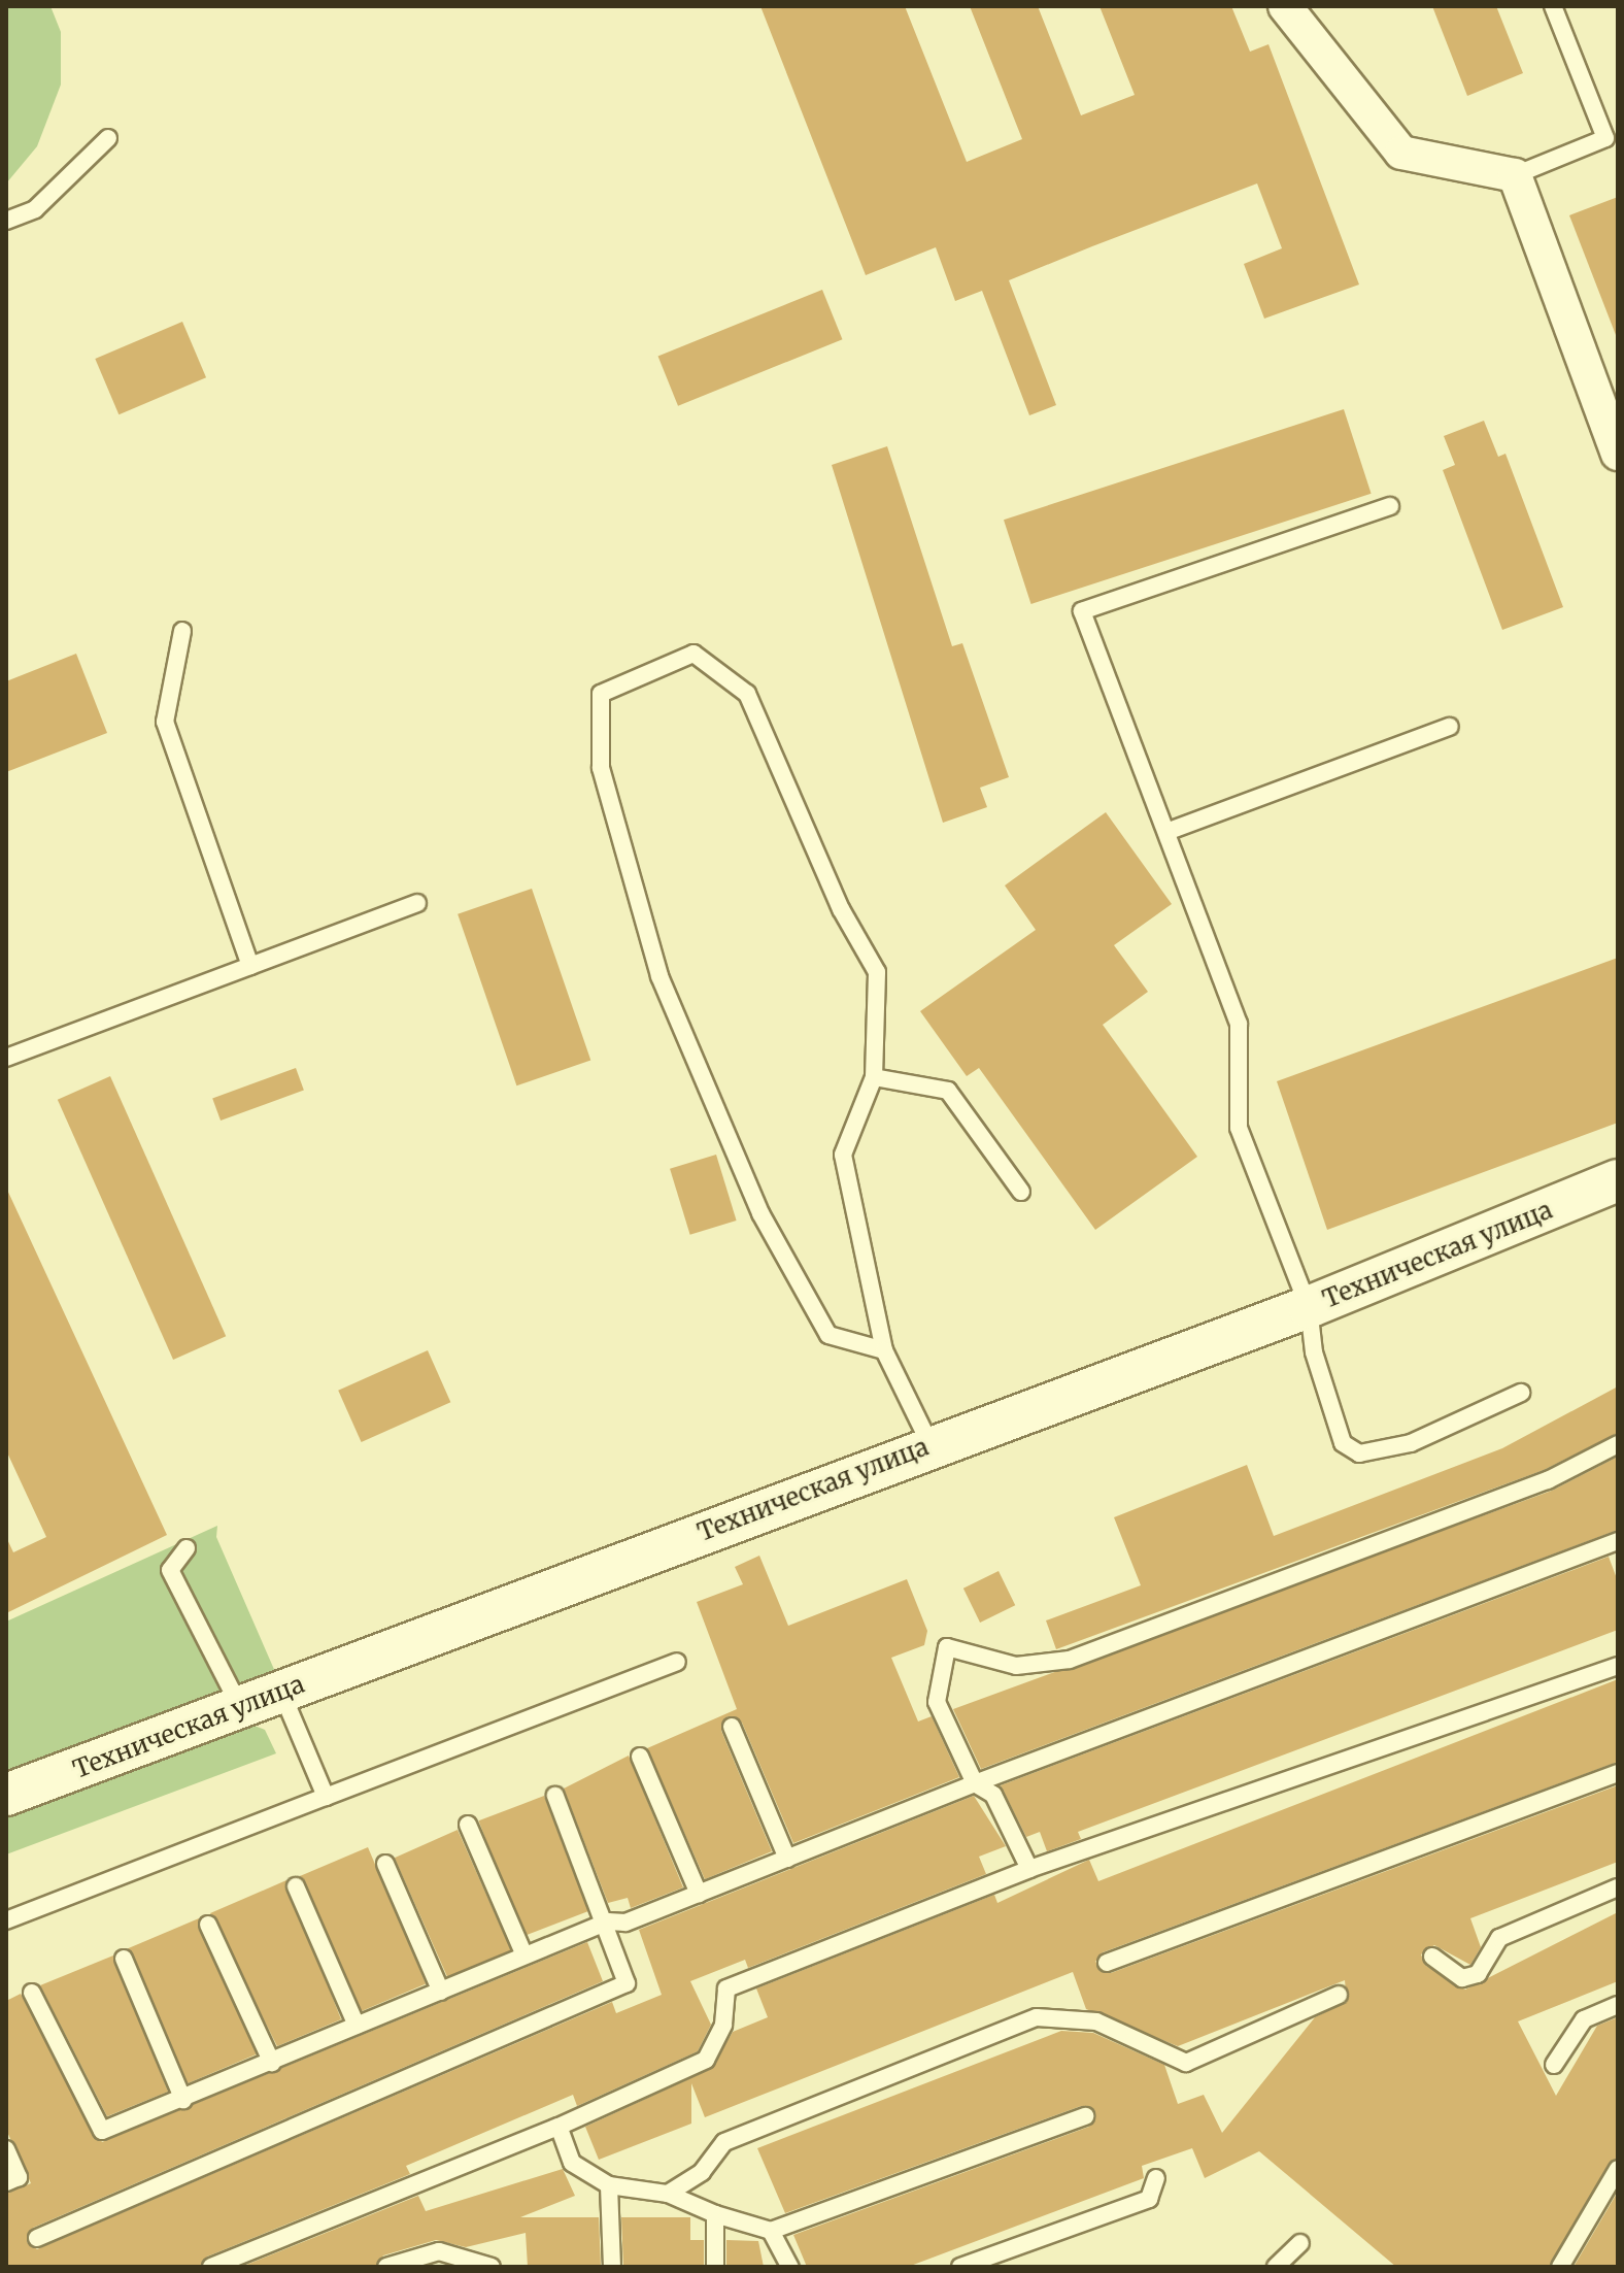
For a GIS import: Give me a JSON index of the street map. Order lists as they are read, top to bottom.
{
  "streets": {
    "street": ["Техническая улица"]
  }
}
